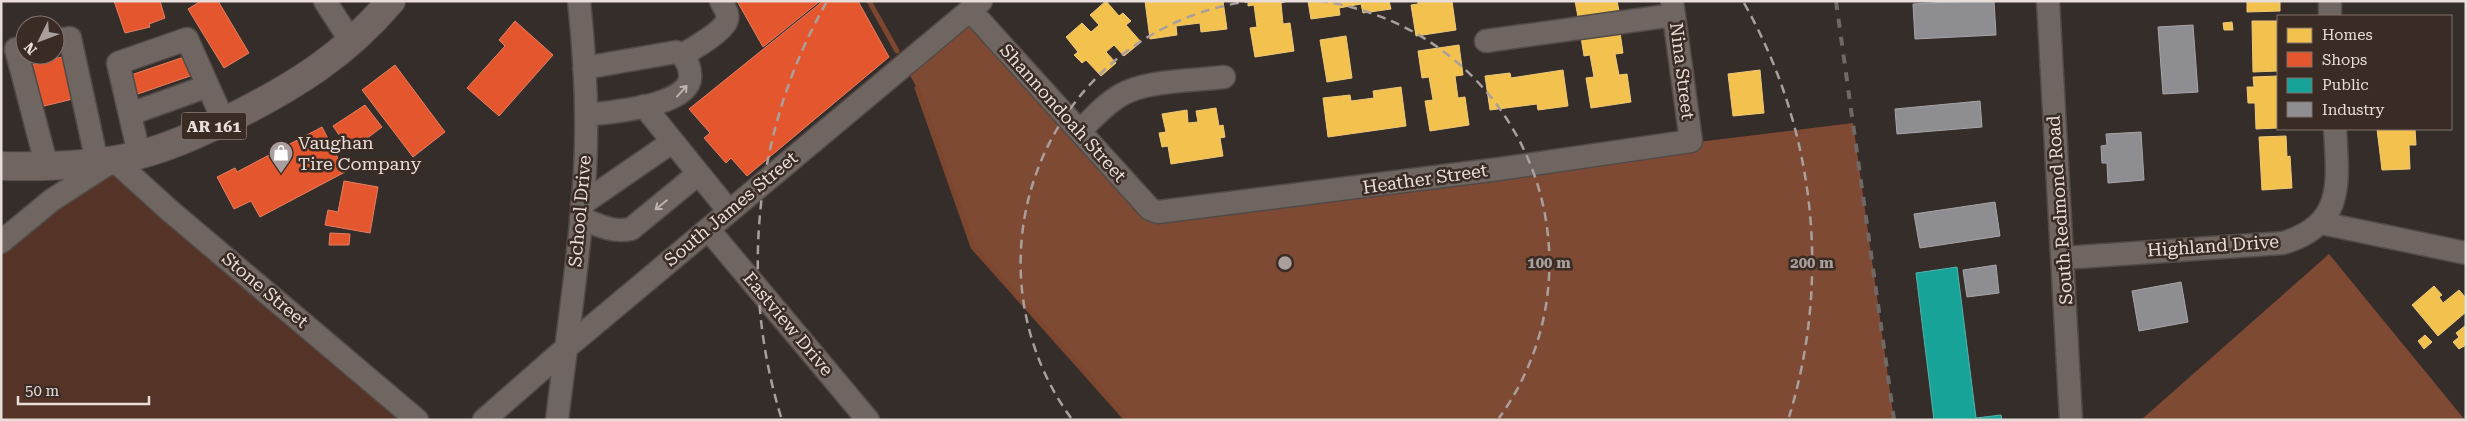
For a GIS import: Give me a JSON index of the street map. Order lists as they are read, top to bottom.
{
  "streets": {
    "main road": ["AR 161"],
    "street": [
      "Nina Street",
      "Shannondoah Street",
      "Heather Street",
      "South James Street",
      "South Redmond Road",
      "School Drive",
      "Highland Drive",
      "Stone Street",
      "Eastview Drive"
    ]
  },
  "crossings": [
    ["Nina Street", "Heather Street"],
    ["Shannondoah Street", "Heather Street"],
    ["Shannondoah Street", "South James Street"],
    ["AR 161", "Stone Street"],
    ["South James Street", "School Drive"],
    ["South James Street", "Eastview Drive"],
    ["South Redmond Road", "Highland Drive"]
  ],
  "places": {
    "shop": ["Vaughan Tire Company"]
  },
  "legend": [
    "Homes",
    "Shops",
    "Public",
    "Industry"
  ],
  "scale_bar": "50 m",
  "north": "bottom left",
  "rings": ["100 m", "200 m"]
}
